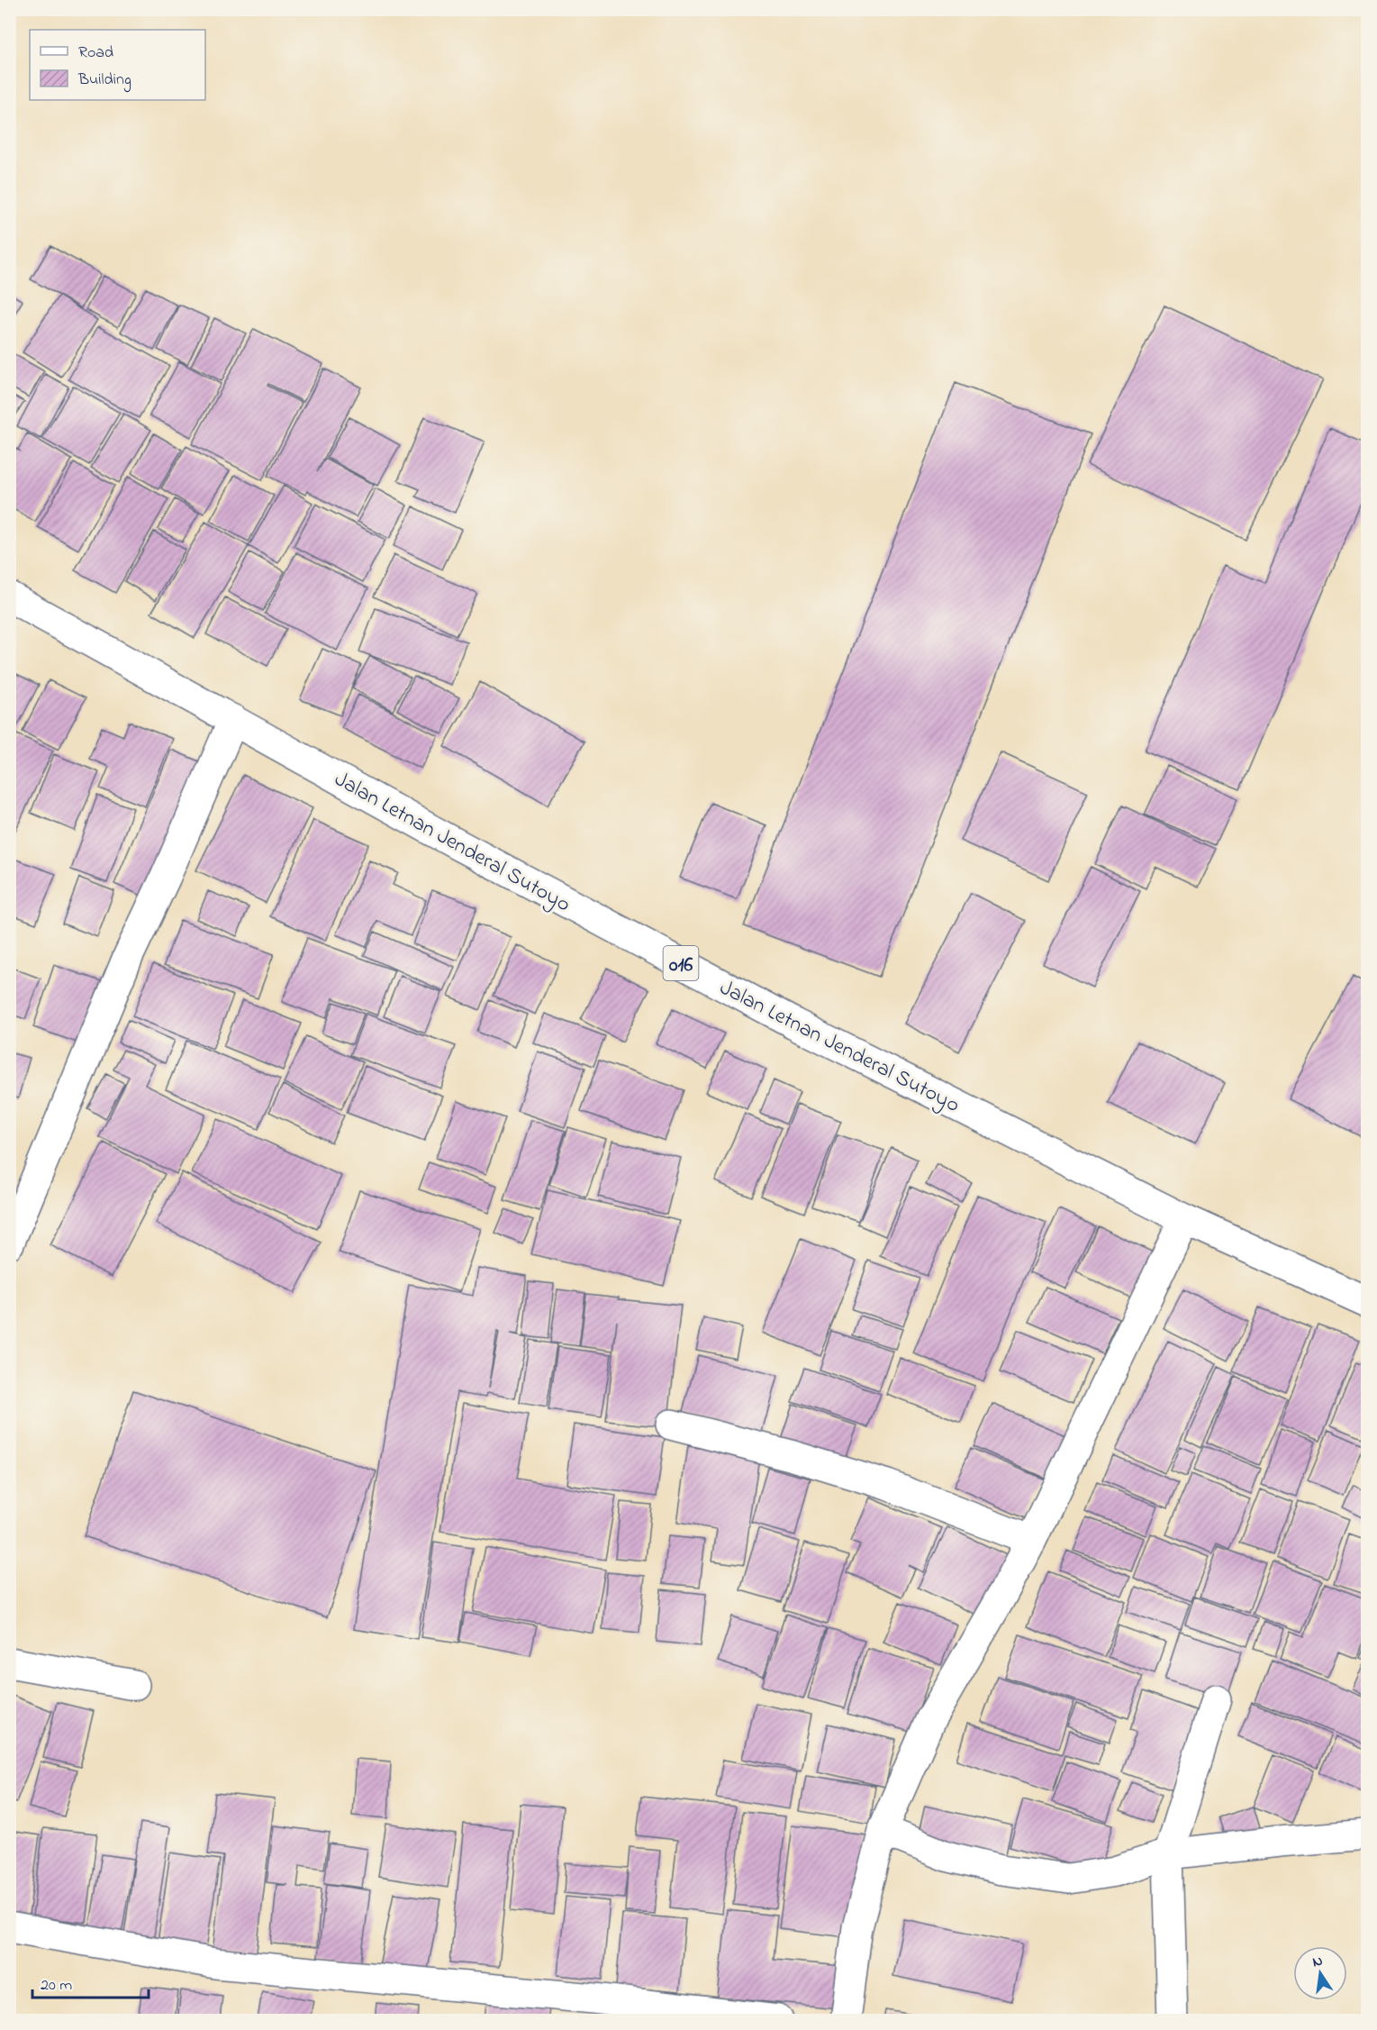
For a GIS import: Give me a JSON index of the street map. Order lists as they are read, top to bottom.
{
  "streets": {
    "street": ["Jalan Letnan Jenderal Sutoyo", "016"]
  },
  "legend": ["Road", "Building"],
  "scale_bar": "20 m",
  "north": "top"
}
